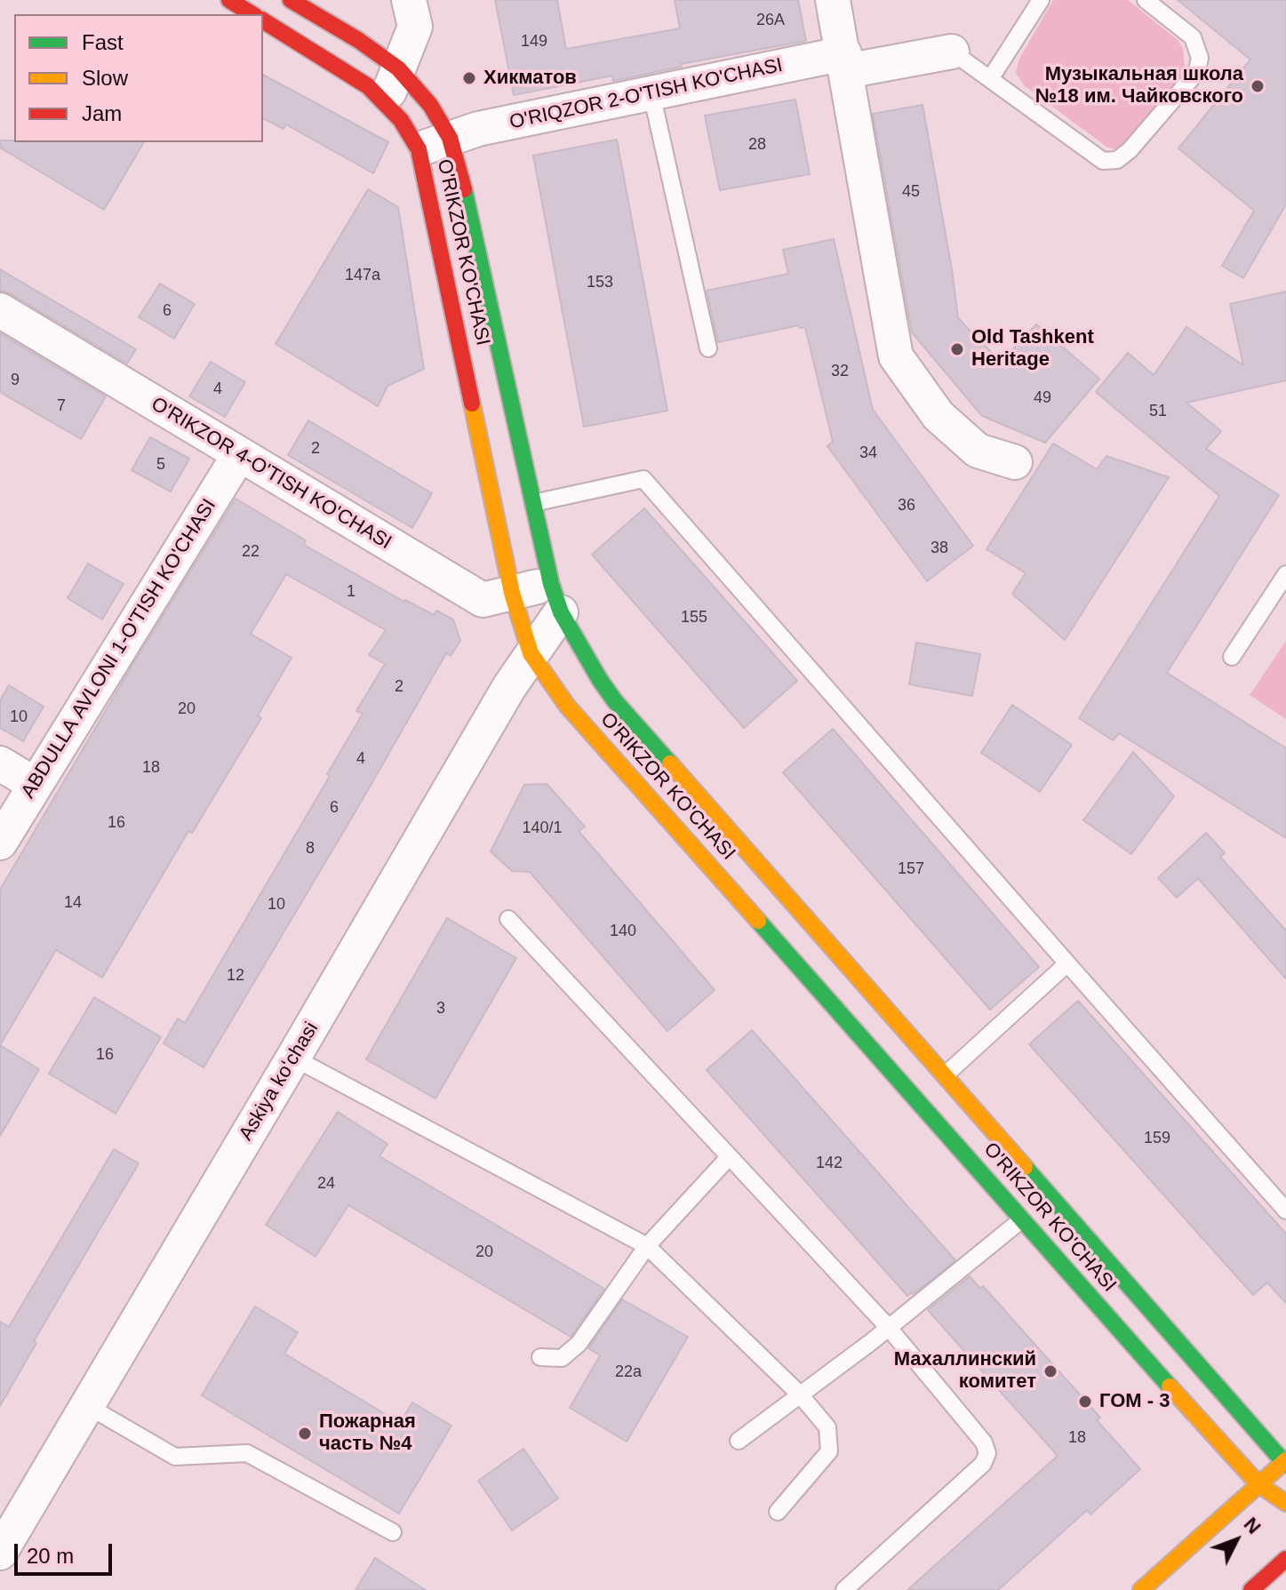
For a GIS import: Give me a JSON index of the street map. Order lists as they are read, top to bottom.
{
  "streets": {
    "main road": ["O'RIKZOR KO'CHASI"],
    "street": [
      "O'RIQZOR 2-O'TISH KO'CHASI",
      "O'RIKZOR 4-O'TISH KO'CHASI",
      "ABDULLA AVLONI 1-O'TISH KO'CHASI",
      "Askiya koʻchasi"
    ]
  },
  "crossings": [
    ["O'RIQZOR 2-O'TISH KO'CHASI", "O'RIKZOR KO'CHASI"],
    ["O'RIKZOR KO'CHASI", "O'RIKZOR 4-O'TISH KO'CHASI"],
    ["O'RIKZOR KO'CHASI", "Askiya koʻchasi"],
    ["O'RIKZOR 4-O'TISH KO'CHASI", "ABDULLA AVLONI 1-O'TISH KO'CHASI"],
    ["O'RIKZOR 4-O'TISH KO'CHASI", "Askiya koʻchasi"]
  ],
  "places": [
    "Хикматов",
    "Музыкальная школа №18 им. Чайковского",
    "Old Tashkent Heritage",
    "Махаллинский комитет",
    "ГОМ - 3",
    "Пожарная часть №4"
  ],
  "house_numbers": [
    "26A",
    "149",
    "28",
    "45",
    "147a",
    "153",
    "6",
    "32",
    "9",
    "4",
    "49",
    "7",
    "51",
    "2",
    "34",
    "5",
    "36",
    "38",
    "22",
    "1",
    "155",
    "2",
    "20",
    "10",
    "4",
    "18",
    "6",
    "16",
    "140/1",
    "8",
    "157",
    "14",
    "10",
    "140",
    "12",
    "3",
    "16",
    "159",
    "142",
    "24",
    "20",
    "22а",
    "18"
  ],
  "legend": ["Fast", "Slow", "Jam"],
  "scale_bar": "20 m",
  "north": "top right"
}
